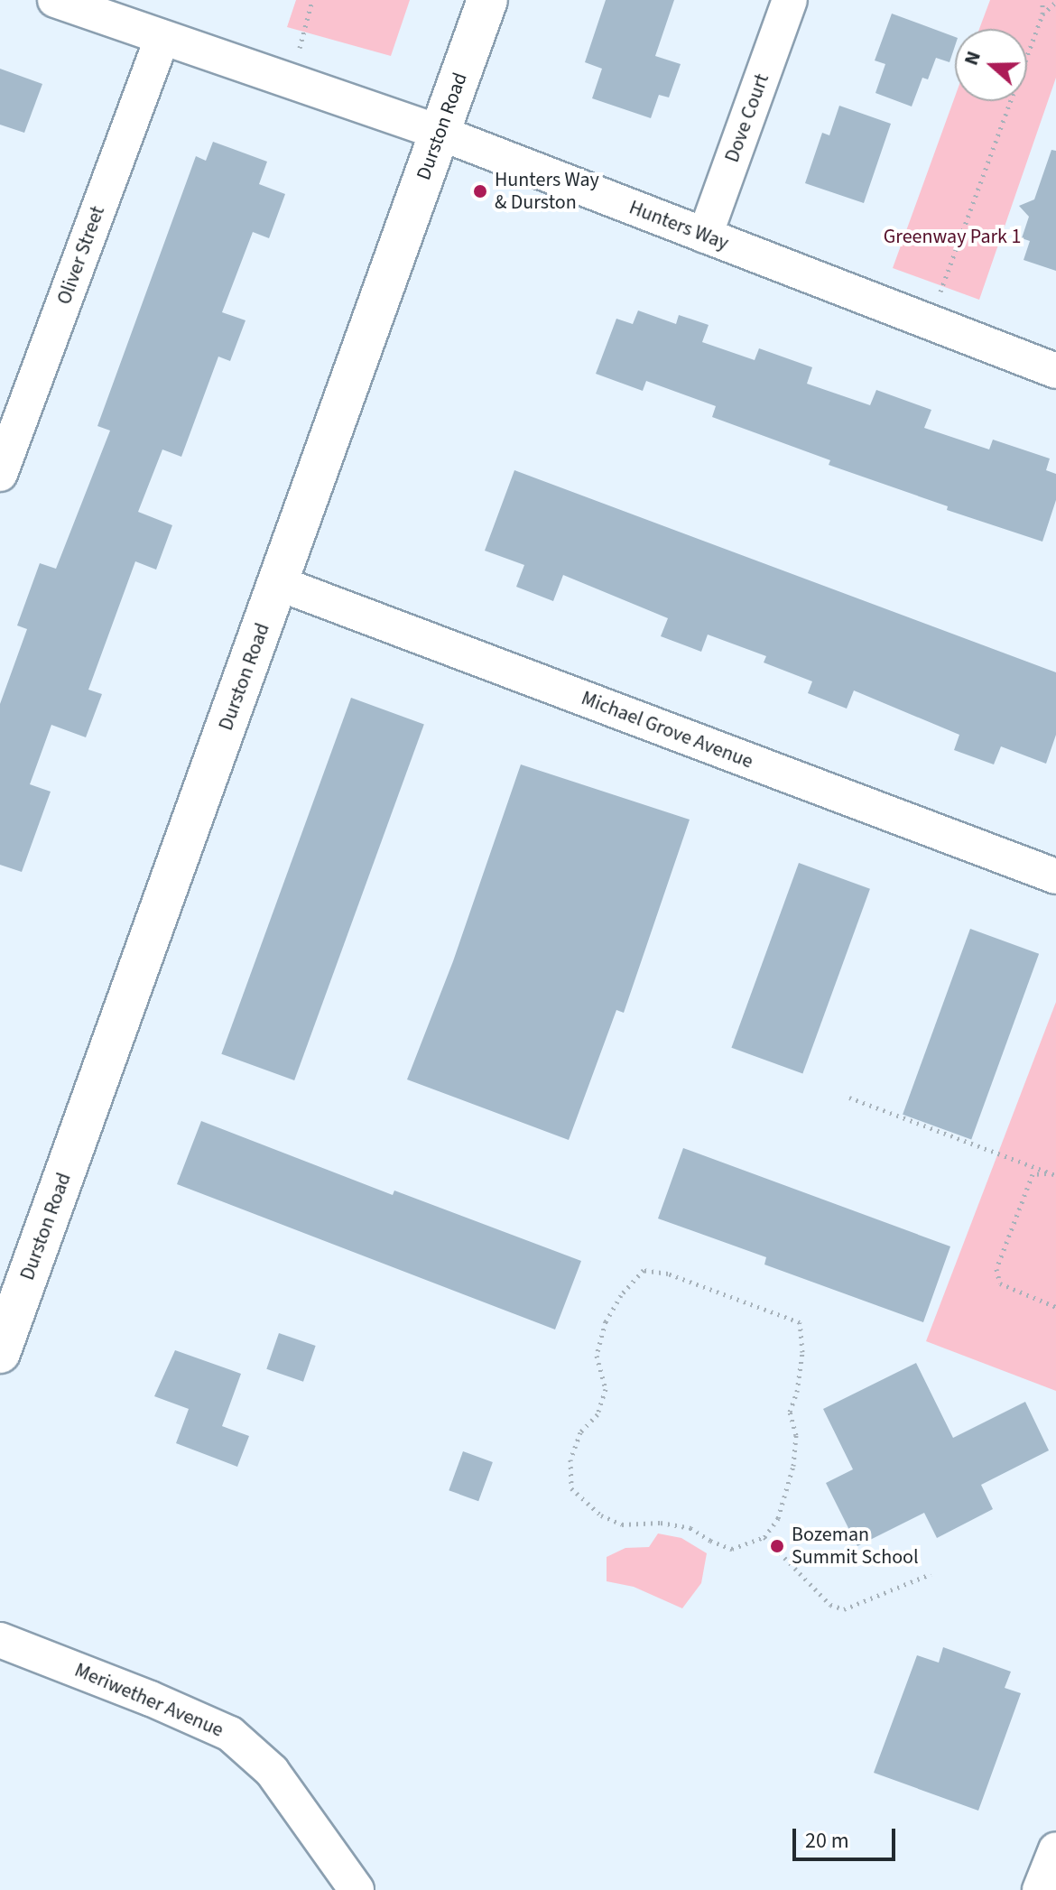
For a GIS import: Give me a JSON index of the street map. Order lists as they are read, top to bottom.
{
  "streets": {
    "main road": ["Durston Road"],
    "street": [
      "Dove Court",
      "Hunters Way",
      "Oliver Street",
      "Michael Grove Avenue",
      "Meriwether Avenue"
    ]
  },
  "crossings": [
    ["Dove Court", "Hunters Way"],
    ["Durston Road", "Hunters Way"],
    ["Durston Road", "Michael Grove Avenue"],
    ["Hunters Way", "Oliver Street"]
  ],
  "parks": ["Greenway Park 1"],
  "places": ["Hunters Way & Durston", "Bozeman Summit School"],
  "scale_bar": "20 m",
  "north": "left"
}
